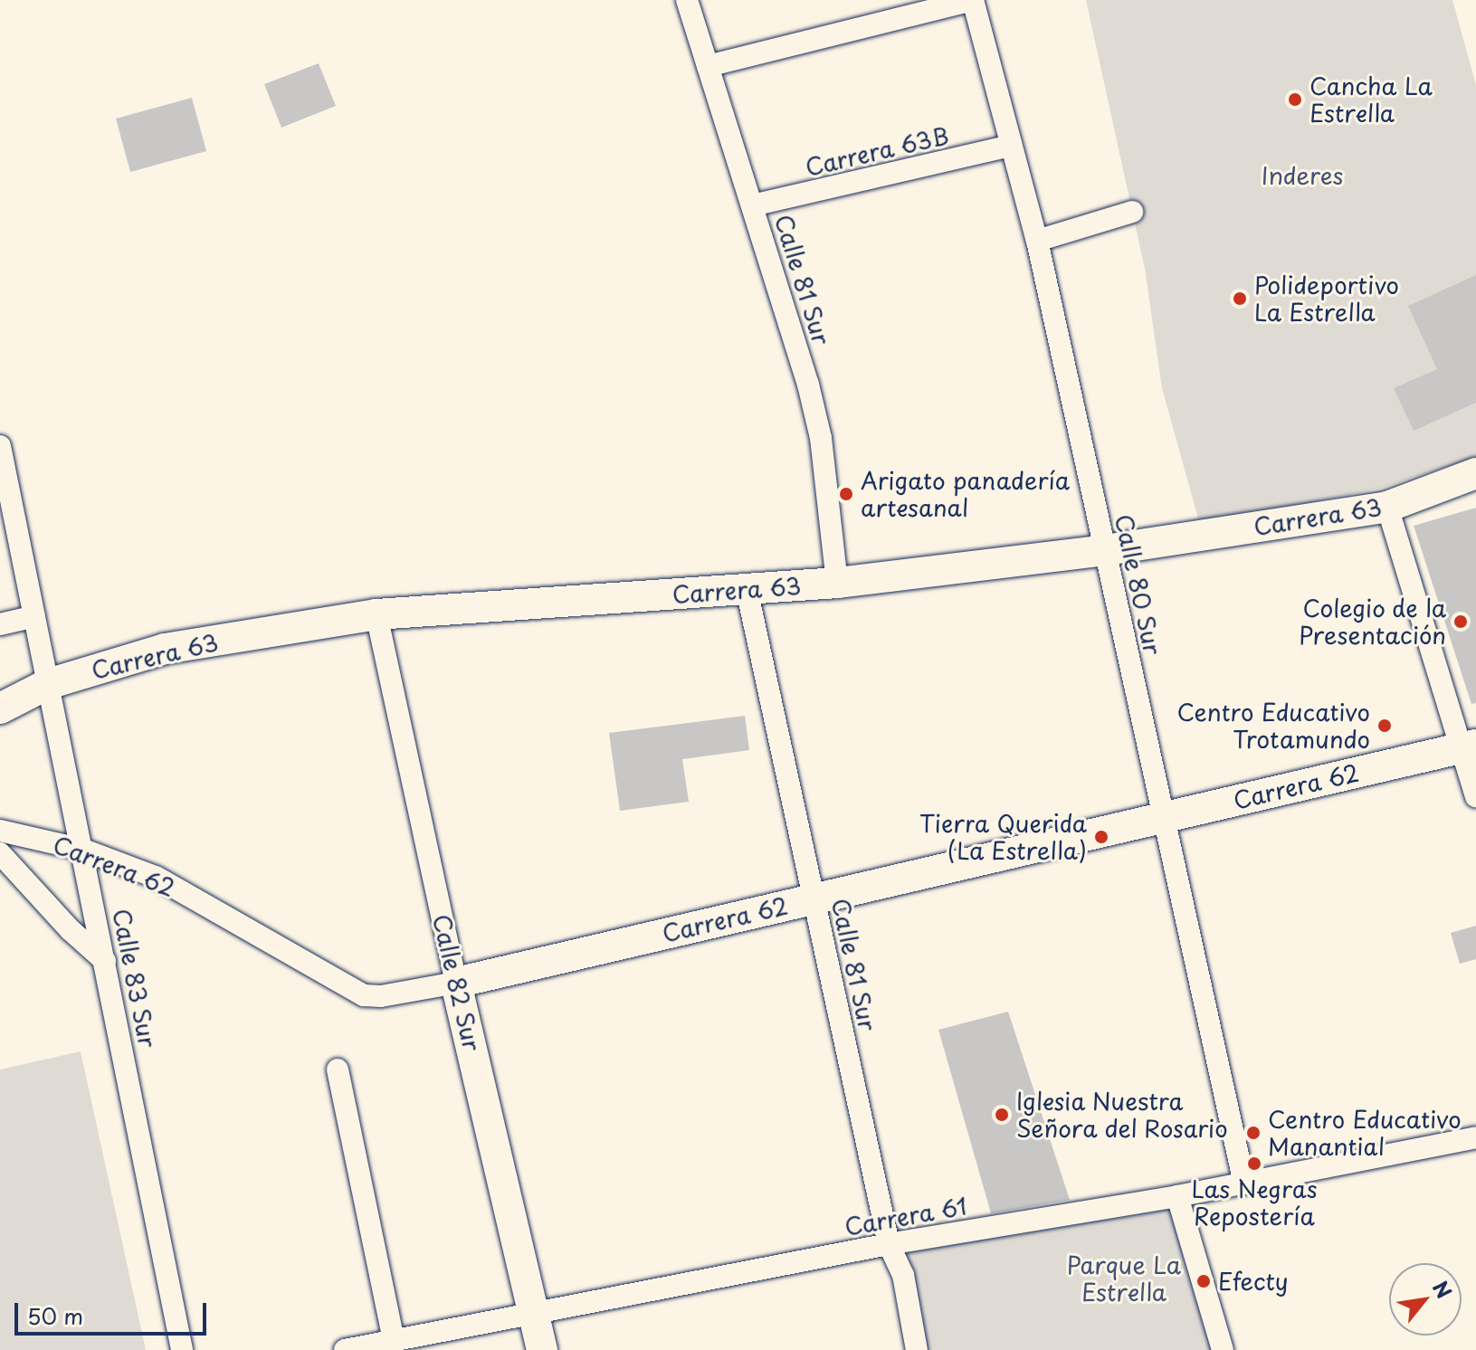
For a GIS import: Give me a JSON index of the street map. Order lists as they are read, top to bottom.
{
  "streets": {
    "street": [
      "Carrera 63B",
      "Calle 81 Sur",
      "Carrera 63",
      "Calle 80 Sur",
      "Carrera 62",
      "Calle 83 Sur",
      "Calle 82 Sur",
      "Carrera 61"
    ]
  },
  "crossings": [
    ["Carrera 63B", "Calle 81 Sur"],
    ["Carrera 63B", "Calle 80 Sur"],
    ["Calle 81 Sur", "Carrera 63"],
    ["Calle 81 Sur", "Carrera 62"],
    ["Calle 81 Sur", "Carrera 61"],
    ["Carrera 63", "Calle 80 Sur"],
    ["Carrera 63", "Calle 83 Sur"],
    ["Carrera 63", "Calle 82 Sur"],
    ["Calle 80 Sur", "Carrera 62"],
    ["Calle 80 Sur", "Carrera 61"],
    ["Carrera 62", "Calle 83 Sur"],
    ["Carrera 62", "Calle 82 Sur"],
    ["Calle 82 Sur", "Carrera 61"]
  ],
  "parks": ["Inderes", "Parque La Estrella"],
  "places": [
    "Cancha La Estrella",
    "Polideportivo La Estrella",
    "Arigato panadería artesanal",
    "Colegio de la Presentación",
    "Centro Educativo Trotamundo",
    "Tierra Querida (La Estrella)",
    "Iglesia Nuestra Señora del Rosario",
    "Centro Educativo Manantial",
    "Las Negras Repostería",
    "Efecty"
  ],
  "scale_bar": "50 m",
  "north": "top right"
}
